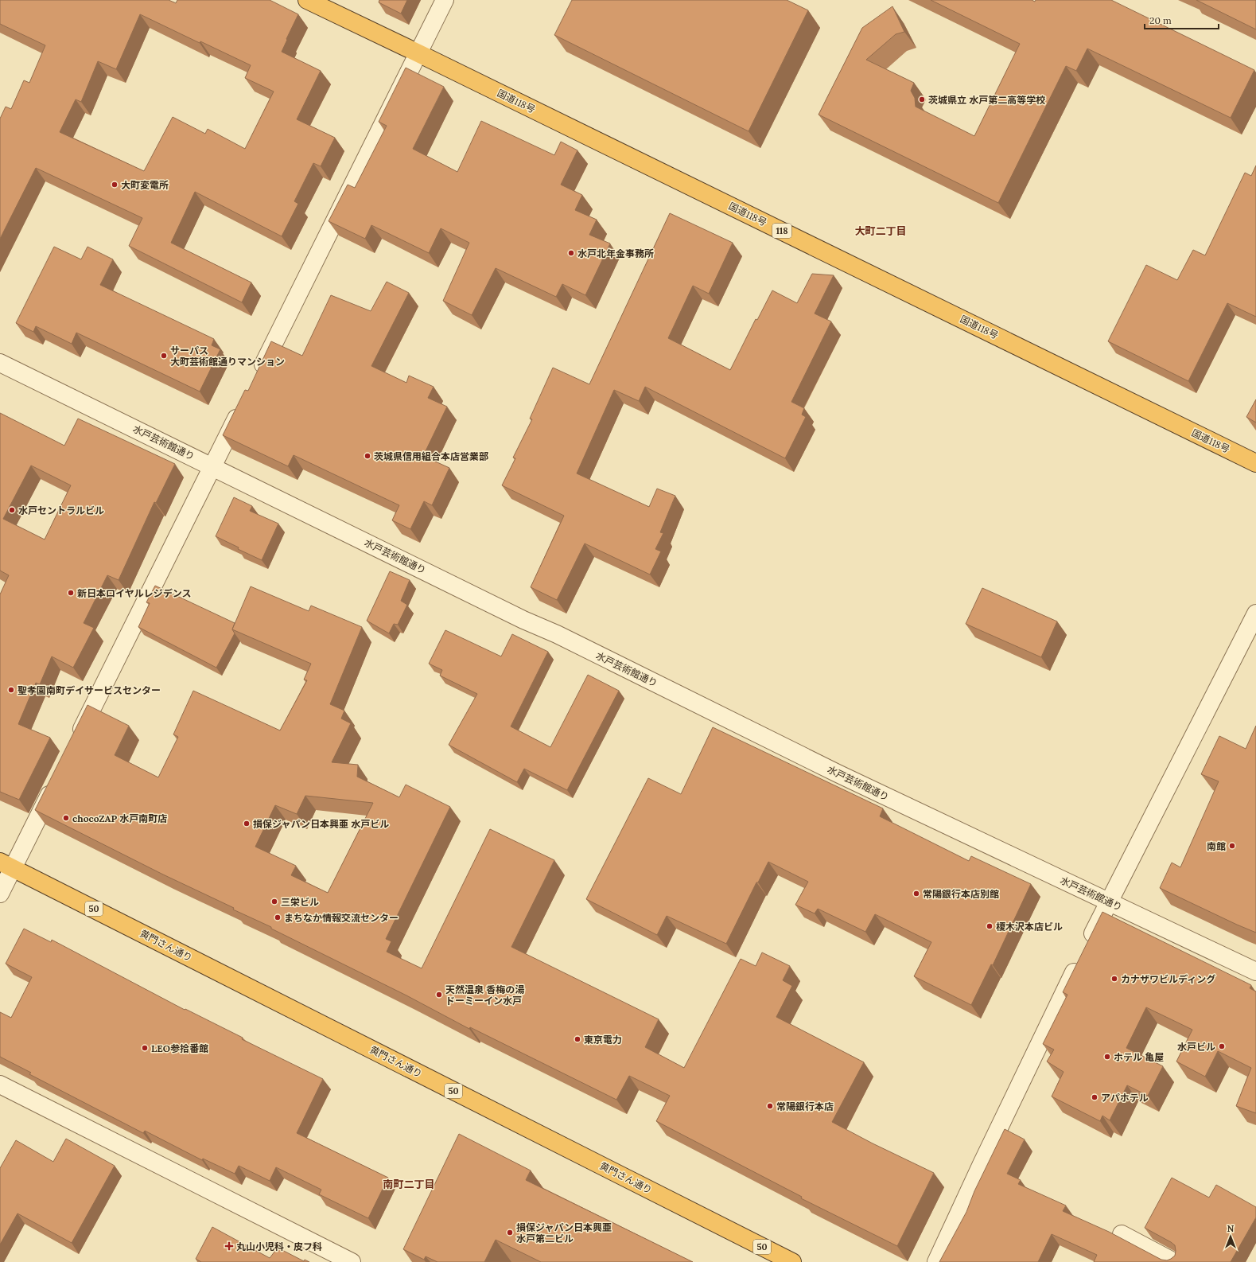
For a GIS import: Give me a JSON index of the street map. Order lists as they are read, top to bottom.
{
  "streets": {
    "highway": [
      "国道118号",
      "118",
      "50",
      "黄門さん通り"
    ],
    "street": ["水戸芸術館通り"]
  },
  "districts": ["大町二丁目", "南町二丁目"],
  "places": {
    "other": [
      "茨城県立 水戸第二高等学校",
      "大町変電所",
      "水戸北年金事務所",
      "サーパス 大町芸術館通りマンション",
      "茨城県信用組合本店営業部",
      "水戸セントラルビル",
      "新日本ロイヤルレジデンス",
      "聖孝園南町デイサービスセンター",
      "chocoZAP 水戸南町店",
      "損保ジャパン日本興亜 水戸ビル",
      "南館",
      "常陽銀行本店別館",
      "三栄ビル",
      "まちなか情報交流センター",
      "榎木沢本店ビル",
      "カナザワビルディング",
      "天然温泉 香梅の湯 ドーミーイン水戸",
      "東京電力",
      "水戸ビル",
      "LEO参拾番館",
      "ホテル 亀屋",
      "アパホテル",
      "常陽銀行本店",
      "損保ジャパン日本興亜 水戸第二ビル"
    ],
    "health": ["丸山小児科・皮フ科"]
  },
  "scale_bar": "20 m",
  "north": "top"
}
